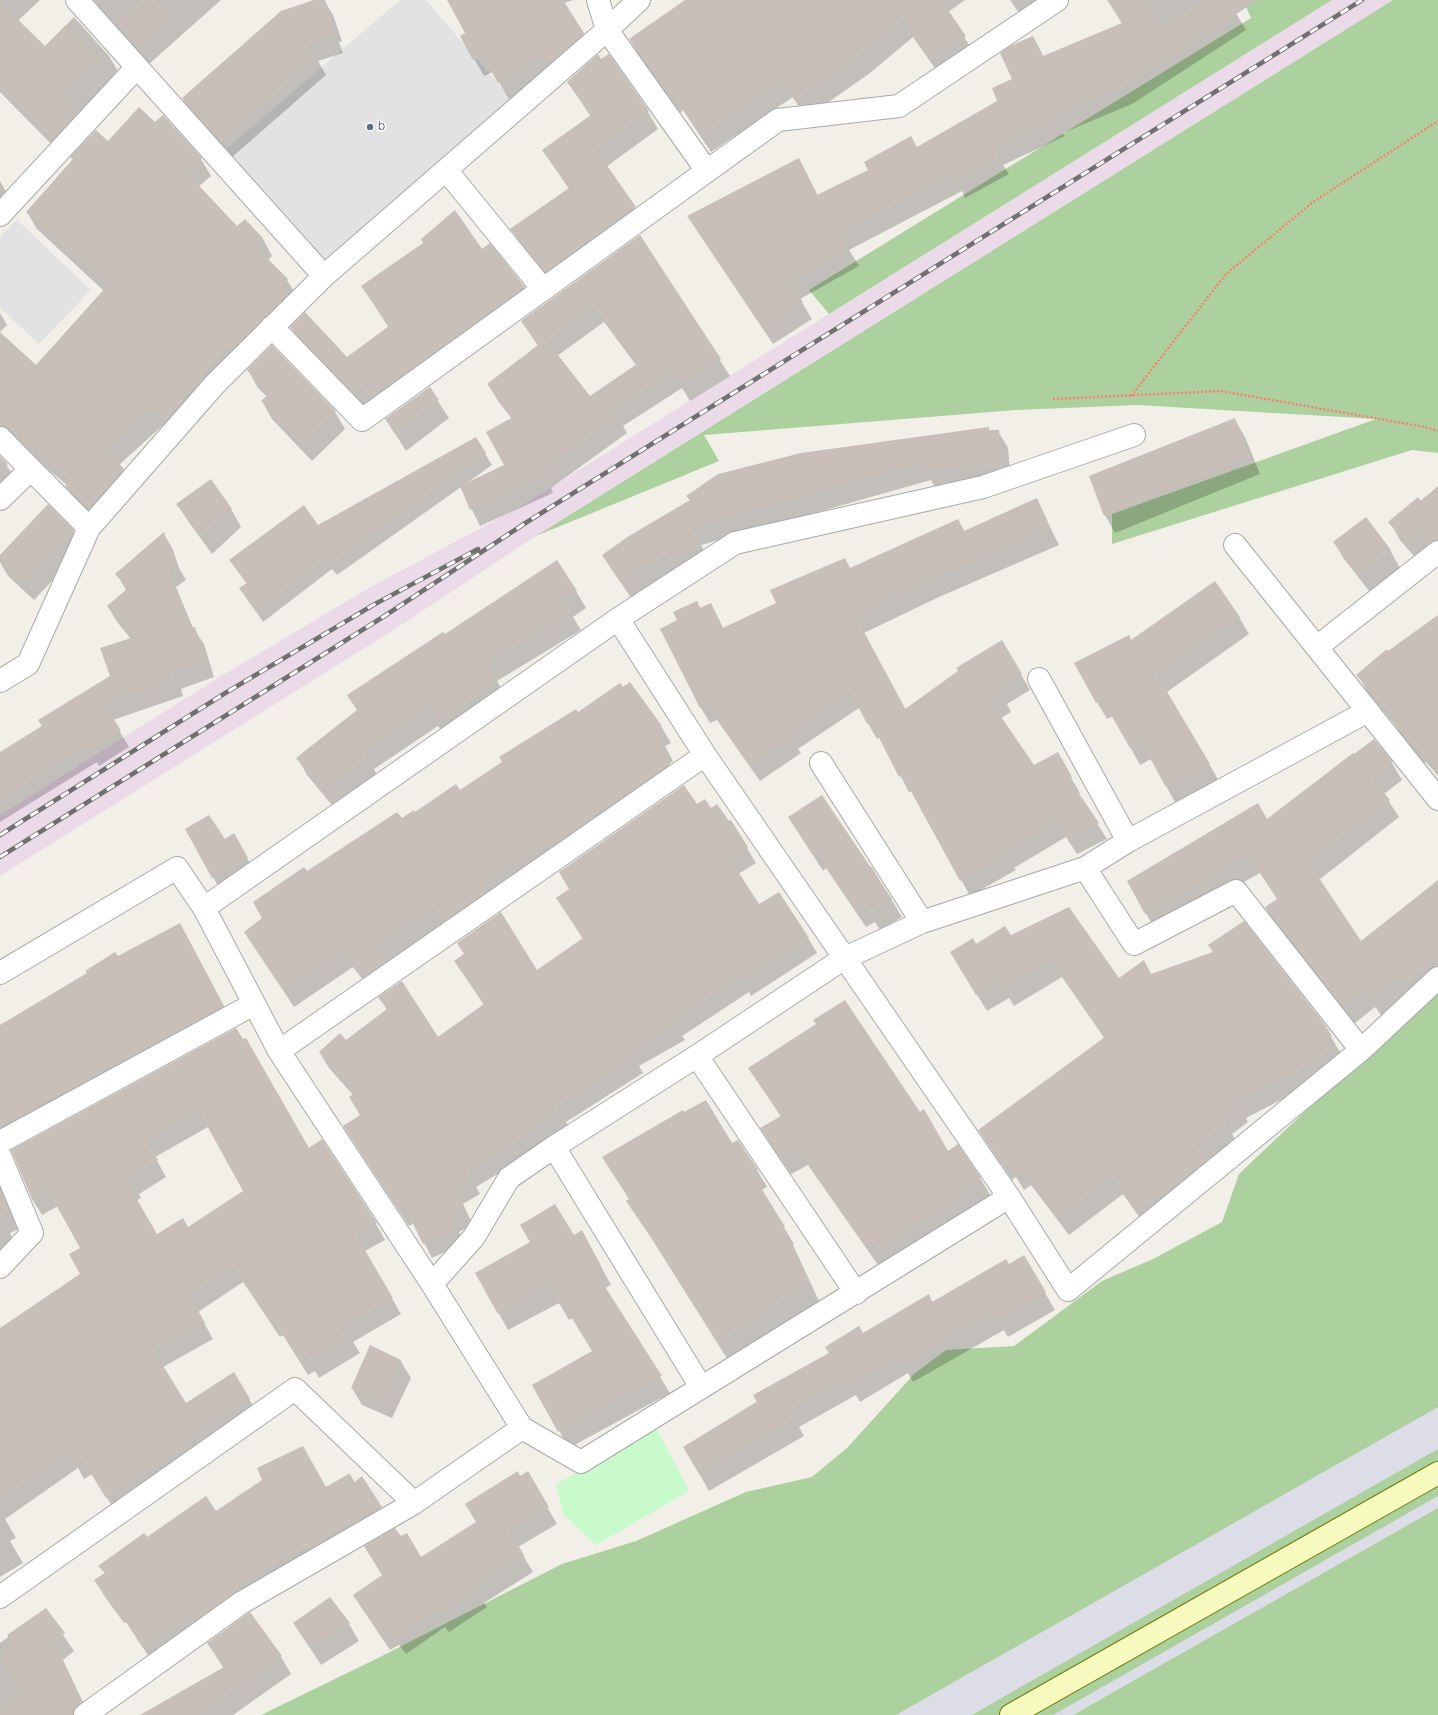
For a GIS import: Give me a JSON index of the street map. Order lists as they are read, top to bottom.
{
  "places": ["b"]
}
